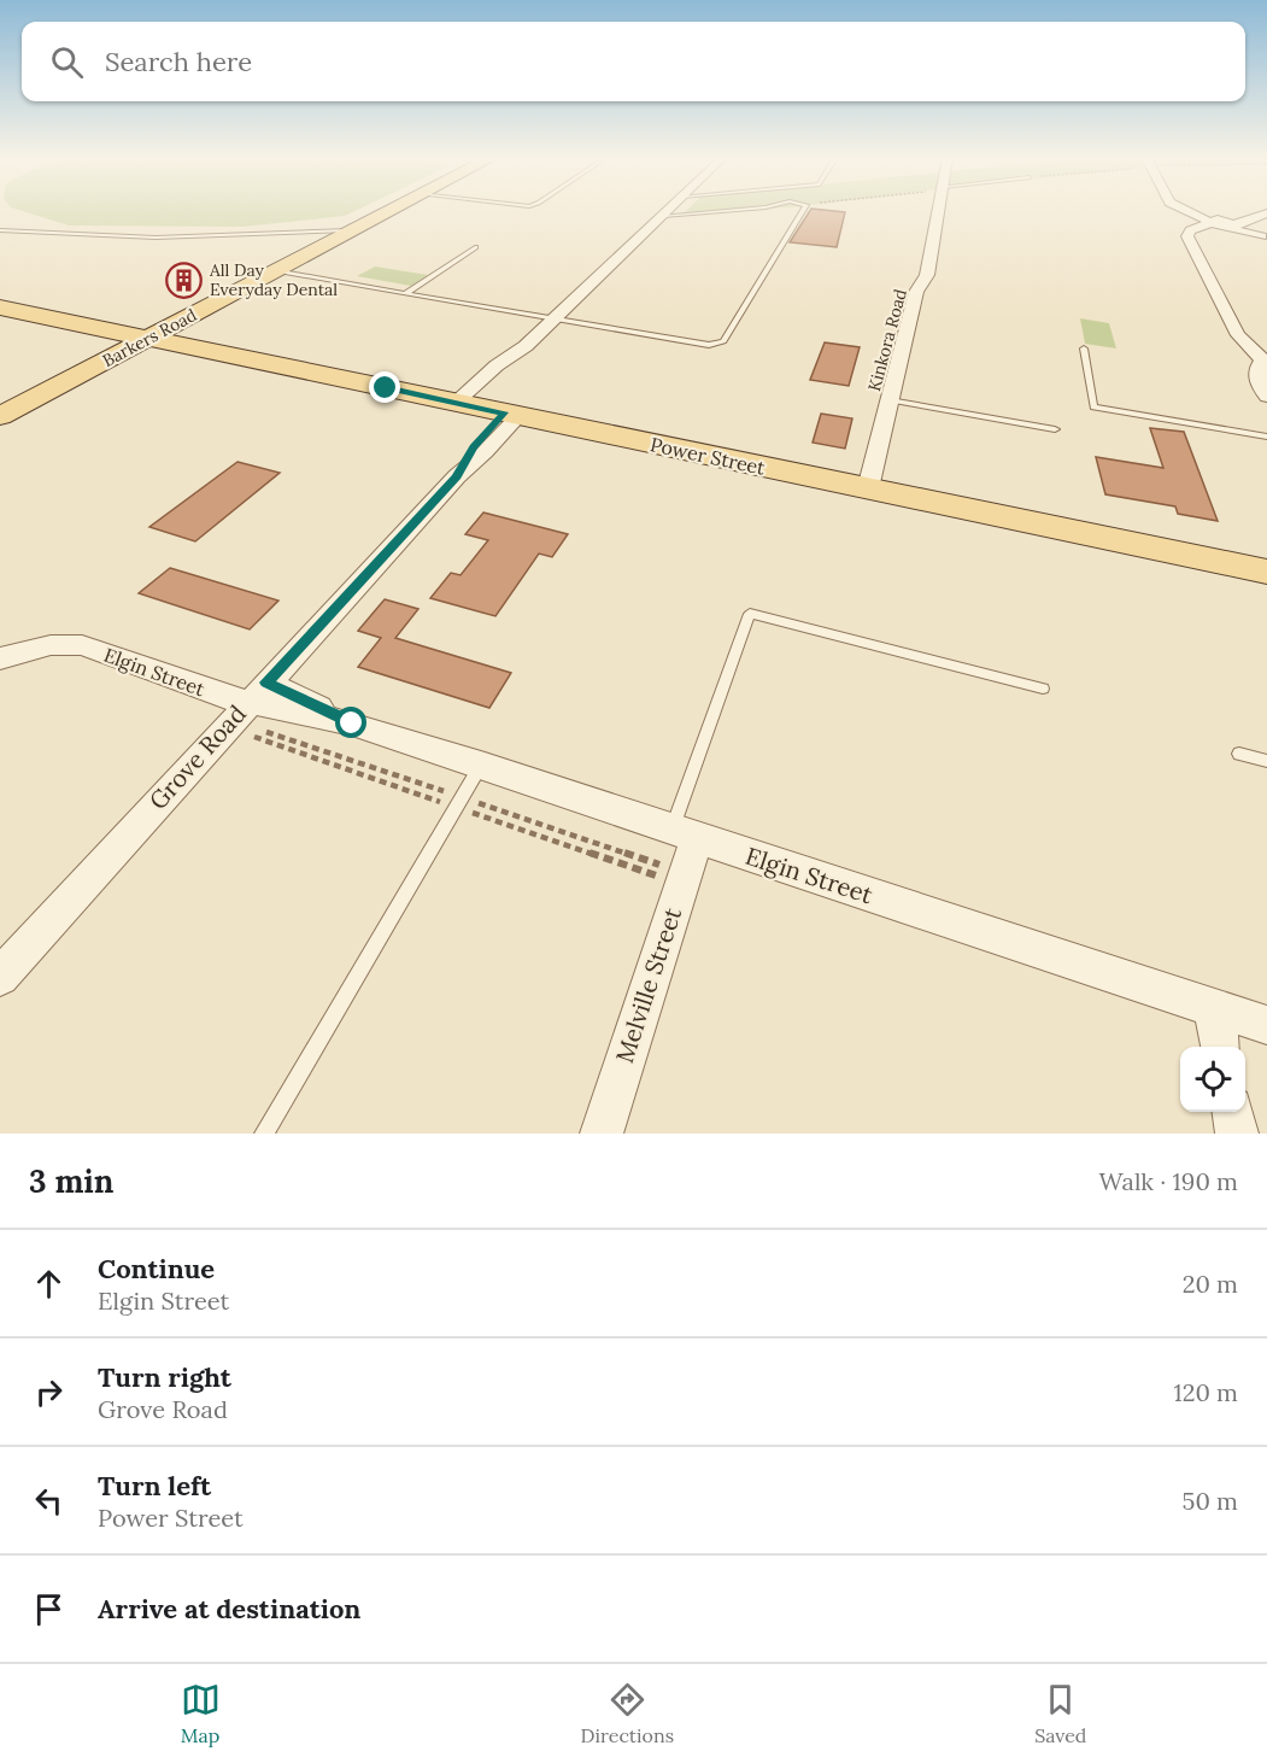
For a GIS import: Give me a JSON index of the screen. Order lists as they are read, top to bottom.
{
  "streets": {
    "main road": ["Barkers Road", "Power Street"],
    "street": [
      "Kinkora Road",
      "Elgin Street",
      "Grove Road",
      "Melville Street"
    ]
  },
  "crossings": [
    ["Barkers Road", "Power Street"],
    ["Kinkora Road", "Power Street"],
    ["Power Street", "Grove Road"],
    ["Elgin Street", "Grove Road"],
    ["Elgin Street", "Melville Street"]
  ],
  "places": {
    "building": ["All Day Everyday Dental"]
  },
  "page": {
    "search": "Search here",
    "heading": ["3 min", "Walk · 190 m"],
    "list": [
      ["Continue", "Elgin Street", "20 m"],
      ["Turn right", "Grove Road", "120 m"],
      ["Turn left", "Power Street", "50 m"],
      "Arrive at destination"
    ],
    "nav": ["Map", "Directions", "Saved"]
  }
}
